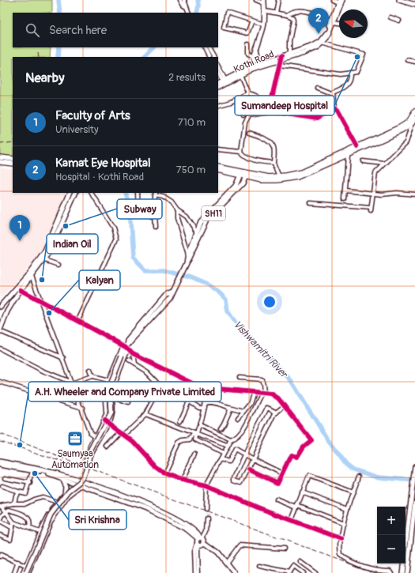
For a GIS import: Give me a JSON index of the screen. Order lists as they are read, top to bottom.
{
  "streets": {
    "main road": ["Kothi Road", "SH11"]
  },
  "water": ["Vishwamitri River"],
  "places": {
    "other": [
      "Sumandeep Hospital",
      "Subway",
      "Indian Oil",
      "Kalyan",
      "A.H. Wheeler and Company Private Limited",
      "Sri Krishna"
    ],
    "office": ["Saumyaa Automation"]
  },
  "north": "left",
  "page": {
    "pins": ["2", "1"],
    "search": "Search here",
    "heading": ["Nearby", "2 results"],
    "list": [
      {
        "mark": "1",
        "name": "Faculty of Arts",
        "note": "University",
        "value": "710 m"
      },
      {
        "mark": "2",
        "name": "Kamat Eye Hospital",
        "note": "Hospital · Kothi Road",
        "value": "750 m"
      }
    ],
    "map_buttons": ["+", "−"]
  }
}
